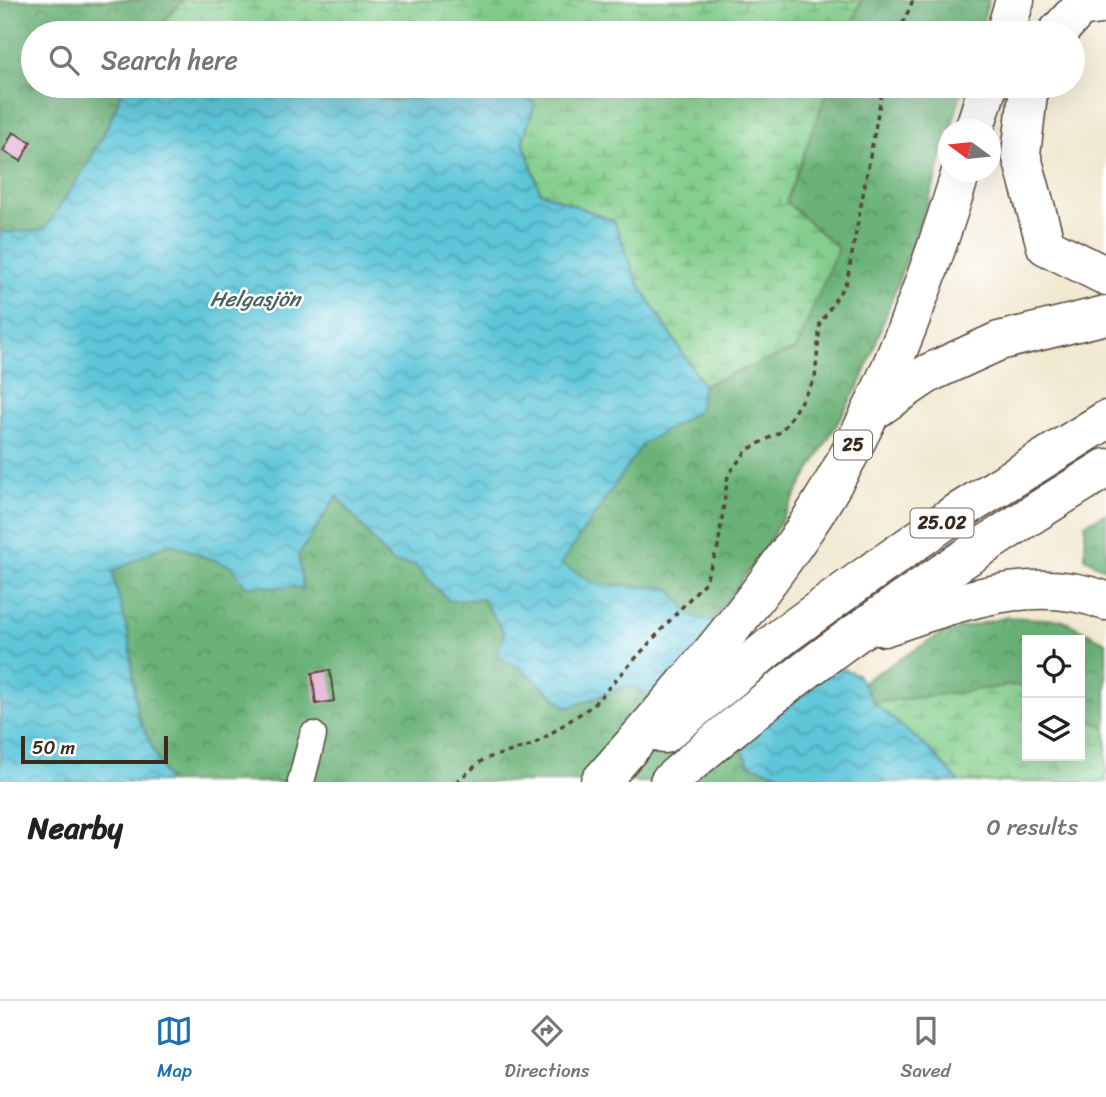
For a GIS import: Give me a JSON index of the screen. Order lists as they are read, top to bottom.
{
  "streets": {
    "highway": ["25", "25.02"]
  },
  "crossings": [
    ["25", "25.02"]
  ],
  "water": ["Helgasjön"],
  "scale_bar": "50 m",
  "north": "left",
  "page": {
    "search": "Search here",
    "scale": "50 m",
    "heading": ["Nearby", "0 results"],
    "nav": ["Map", "Directions", "Saved"]
  }
}
